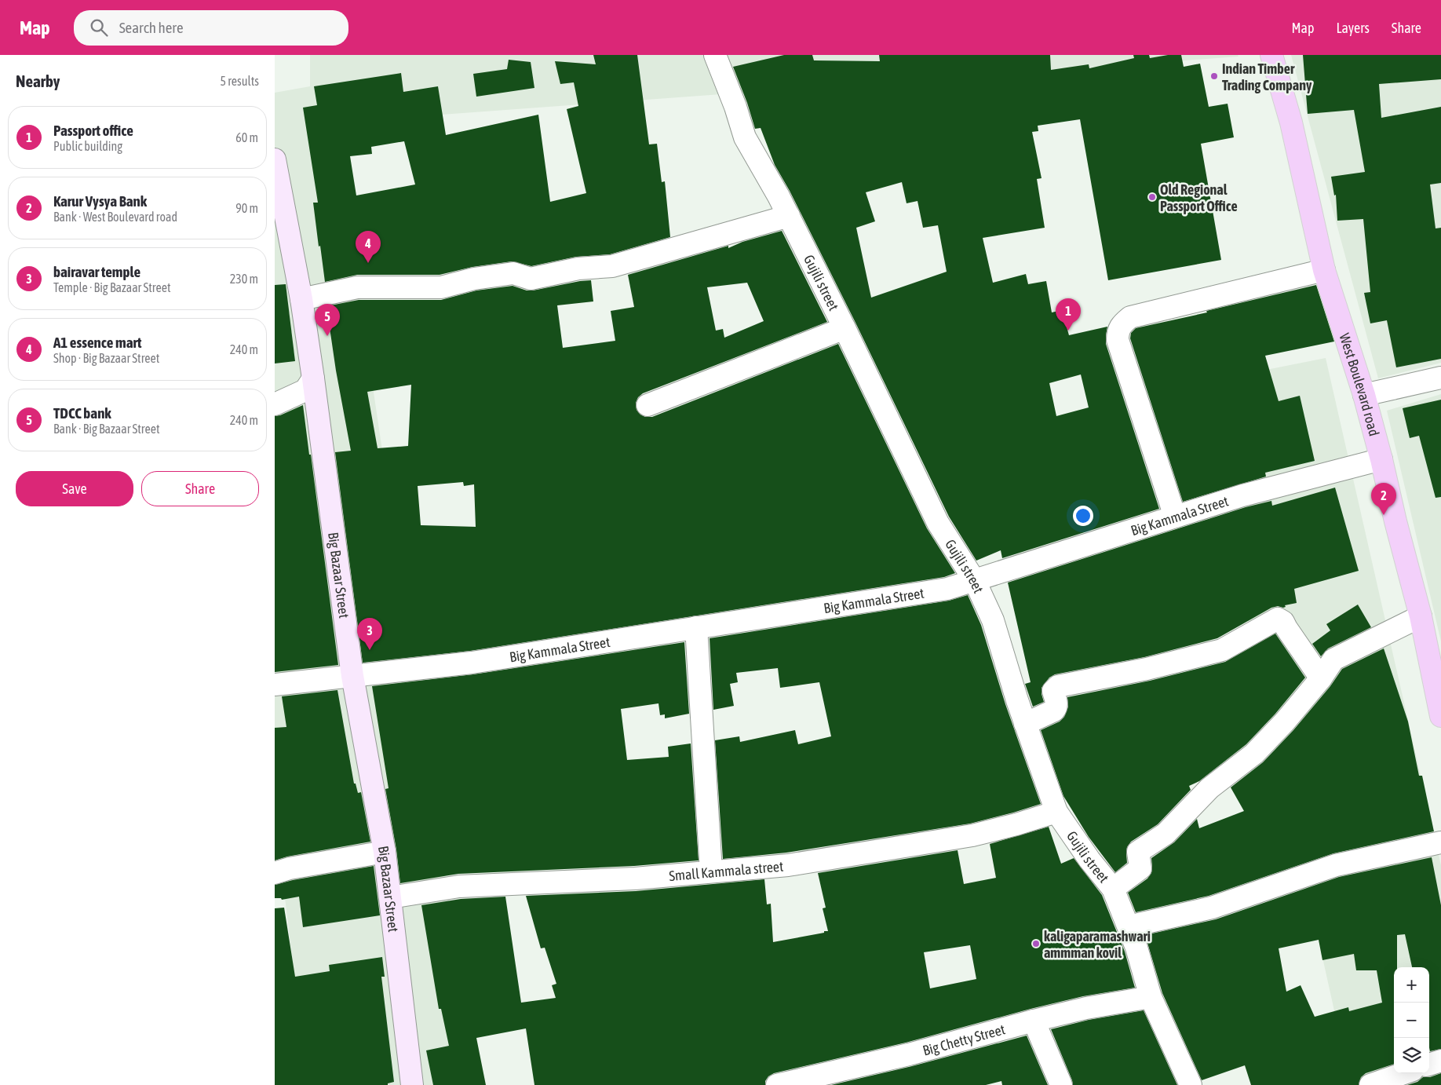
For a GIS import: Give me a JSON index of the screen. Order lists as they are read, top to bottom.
{
  "streets": {
    "main road": ["West Boulevard road"],
    "street": [
      "Gujili street",
      "Big Kammala Street",
      "Big Bazaar Street",
      "Small Kammala street",
      "Big Chetty Street"
    ]
  },
  "crossings": [
    ["Gujili street", "Big Kammala Street"],
    ["Gujili street", "Small Kammala street"],
    ["Gujili street", "Big Chetty Street"],
    ["West Boulevard road", "Big Kammala Street"],
    ["Big Kammala Street", "Big Bazaar Street"],
    ["Big Bazaar Street", "Small Kammala street"]
  ],
  "places": ["Indian Timber Trading Company", "Old Regional Passport Office", "kaligaparamashwari ammman kovil"],
  "page": {
    "header": "Map",
    "search": "Search here",
    "nav": ["Map", "Layers", "Share"],
    "heading": ["Nearby", "5 results"],
    "list": [
      {
        "mark": "1",
        "name": "Passport office",
        "note": "Public building",
        "value": "60 m"
      },
      {
        "mark": "2",
        "name": "Karur Vysya Bank",
        "note": "Bank · West Boulevard road",
        "value": "90 m"
      },
      {
        "mark": "3",
        "name": "bairavar temple",
        "note": "Temple · Big Bazaar Street",
        "value": "230 m"
      },
      {
        "mark": "4",
        "name": "A1 essence mart",
        "note": "Shop · Big Bazaar Street",
        "value": "240 m"
      },
      {
        "mark": "5",
        "name": "TDCC bank",
        "note": "Bank · Big Bazaar Street",
        "value": "240 m"
      }
    ],
    "pins": [
      "4",
      "1",
      "5",
      "2",
      "3"
    ],
    "buttons": ["Save", "Share"],
    "map_buttons": ["+", "−"]
  }
}
